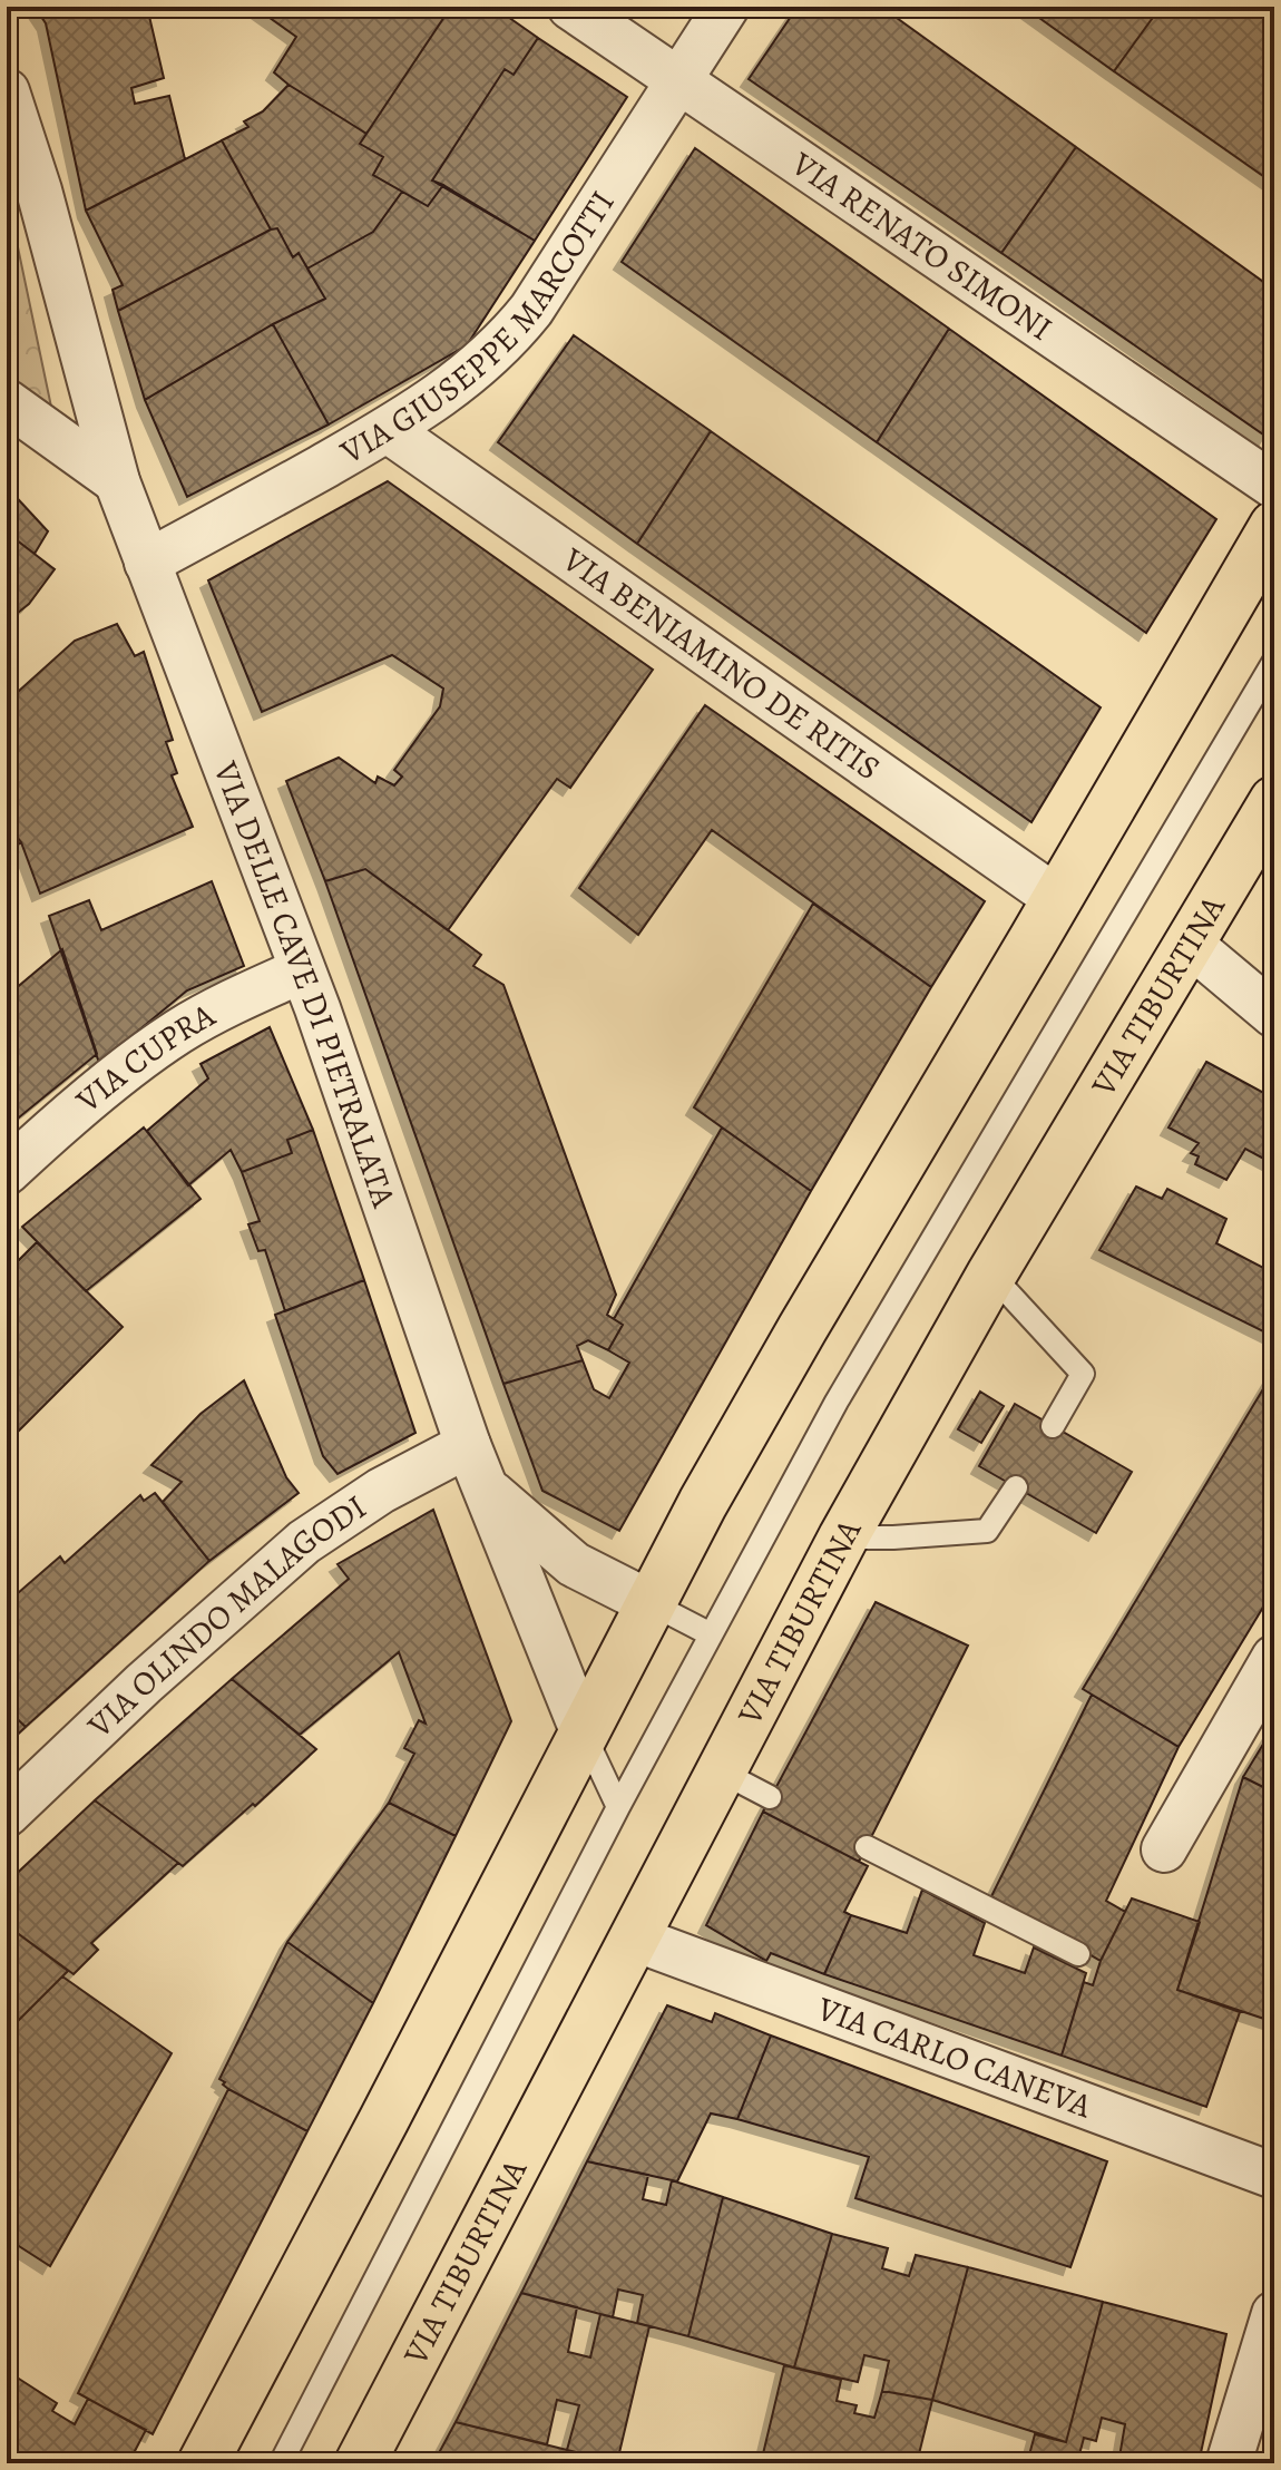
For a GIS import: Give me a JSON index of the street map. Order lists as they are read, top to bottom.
{
  "streets": {
    "main road": ["VIA TIBURTINA"],
    "street": [
      "VIA RENATO SIMONI",
      "VIA GIUSEPPE MARCOTTI",
      "VIA BENIAMINO DE RITIS",
      "VIA DELLE CAVE DI PIETRALATA",
      "VIA CUPRA",
      "VIA OLINDO MALAGODI",
      "VIA CARLO CANEVA"
    ]
  },
  "crossings": [
    ["VIA RENATO SIMONI", "VIA GIUSEPPE MARCOTTI"],
    ["VIA GIUSEPPE MARCOTTI", "VIA BENIAMINO DE RITIS"],
    ["VIA GIUSEPPE MARCOTTI", "VIA DELLE CAVE DI PIETRALATA"],
    ["VIA DELLE CAVE DI PIETRALATA", "VIA CUPRA"],
    ["VIA DELLE CAVE DI PIETRALATA", "VIA OLINDO MALAGODI"],
    ["VIA TIBURTINA", "VIA CARLO CANEVA"]
  ]
}
